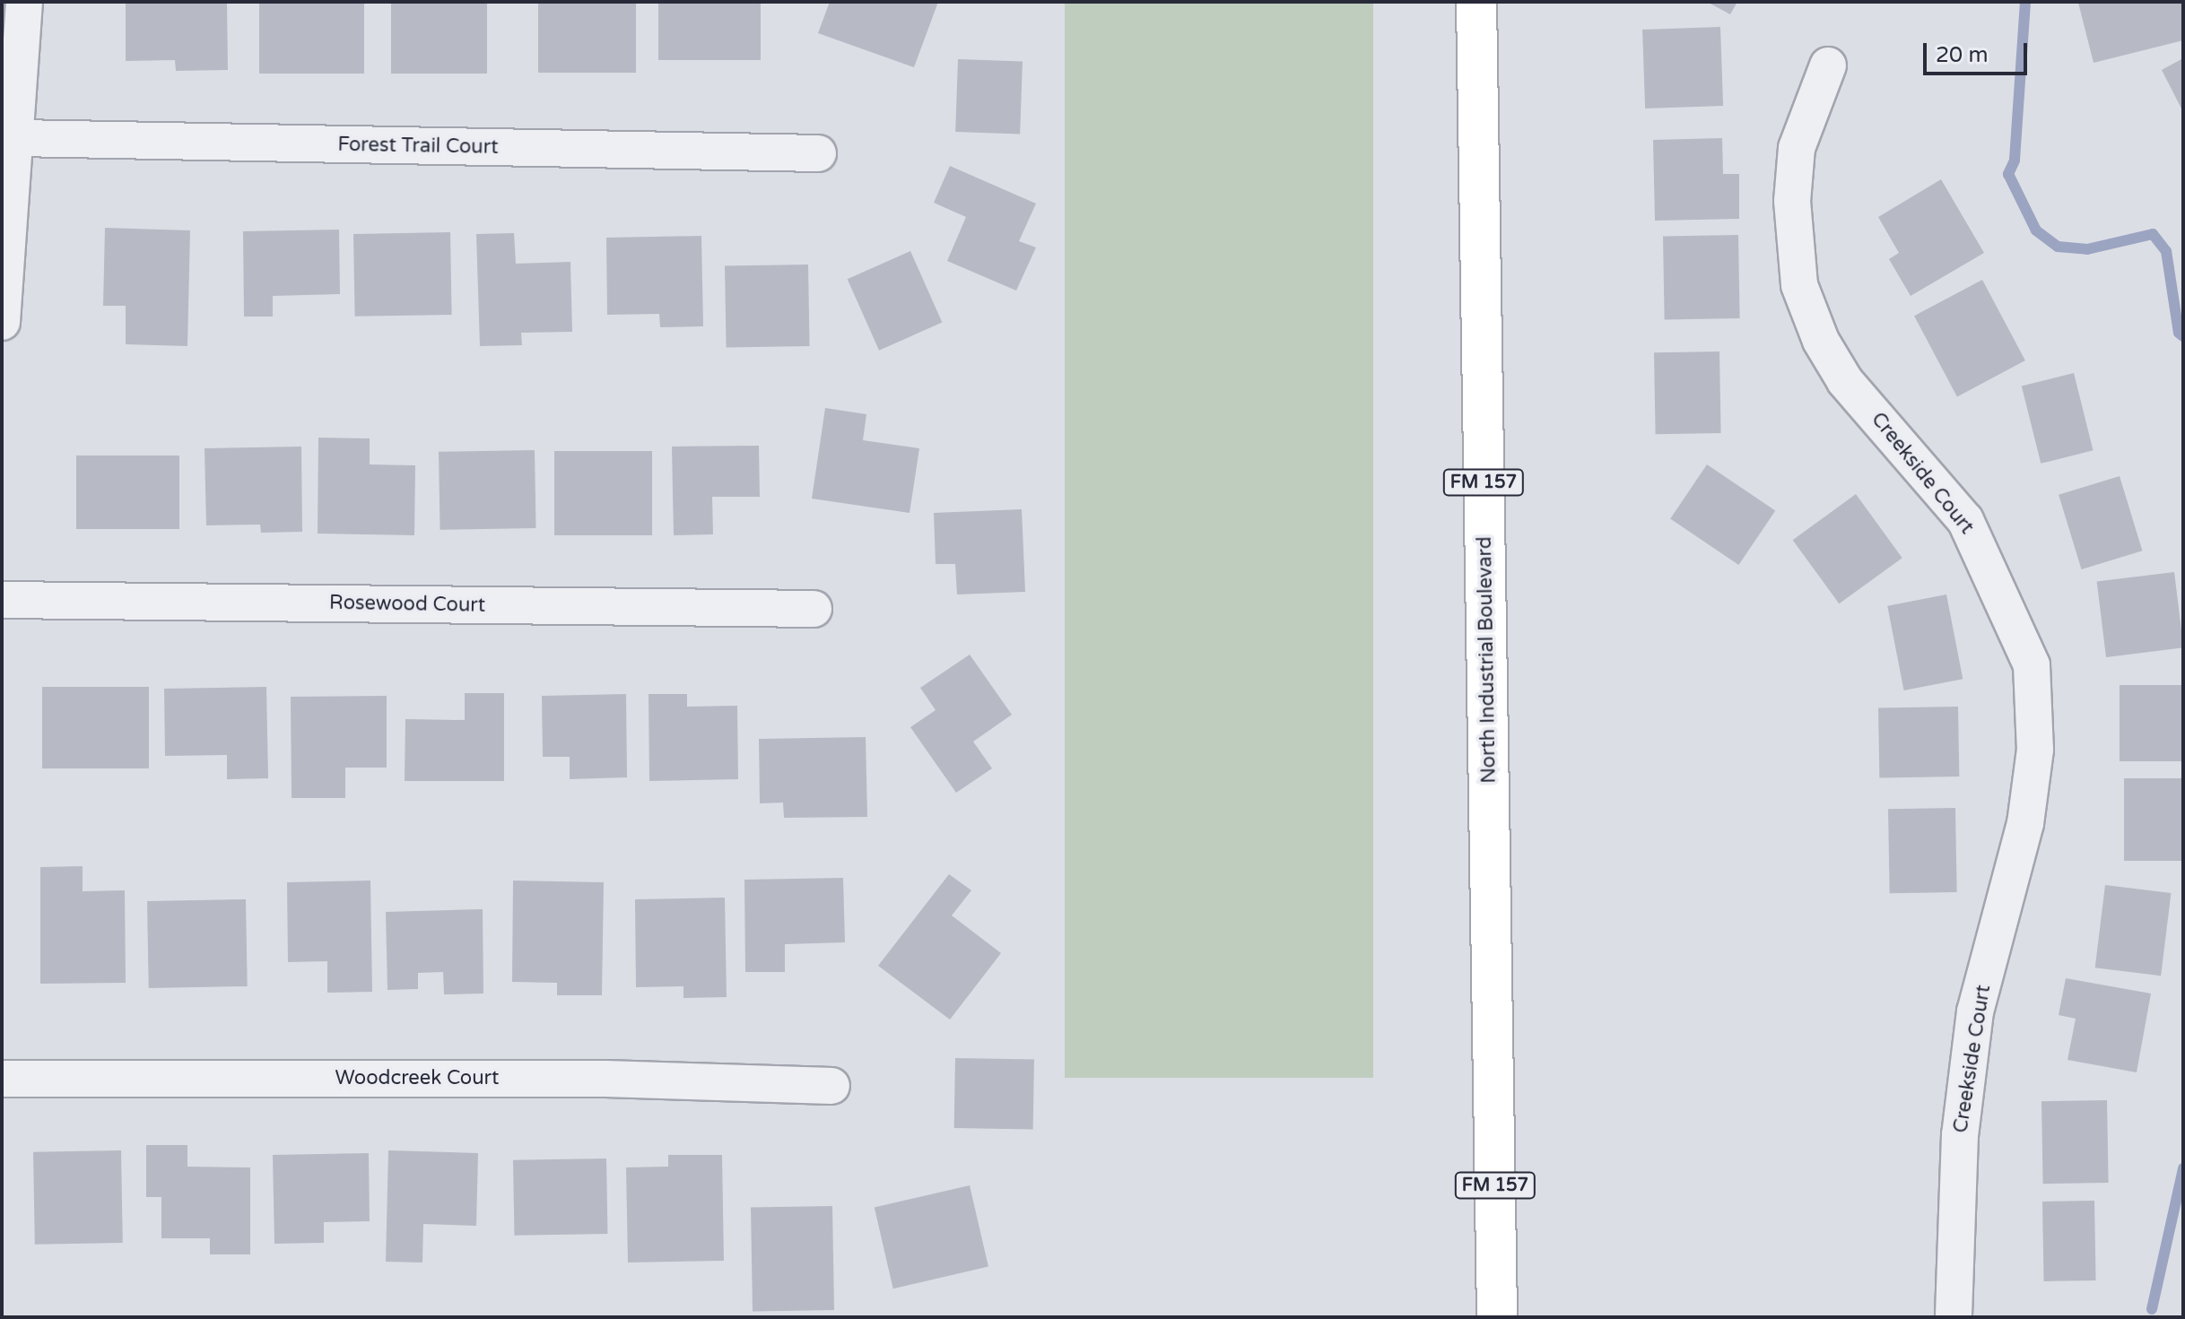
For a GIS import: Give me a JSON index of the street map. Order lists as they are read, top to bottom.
{
  "streets": {
    "main road": ["FM 157", "North Industrial Boulevard"],
    "street": [
      "Forest Trail Court",
      "Creekside Court",
      "Rosewood Court",
      "Woodcreek Court"
    ]
  },
  "scale_bar": "20 m"
}
